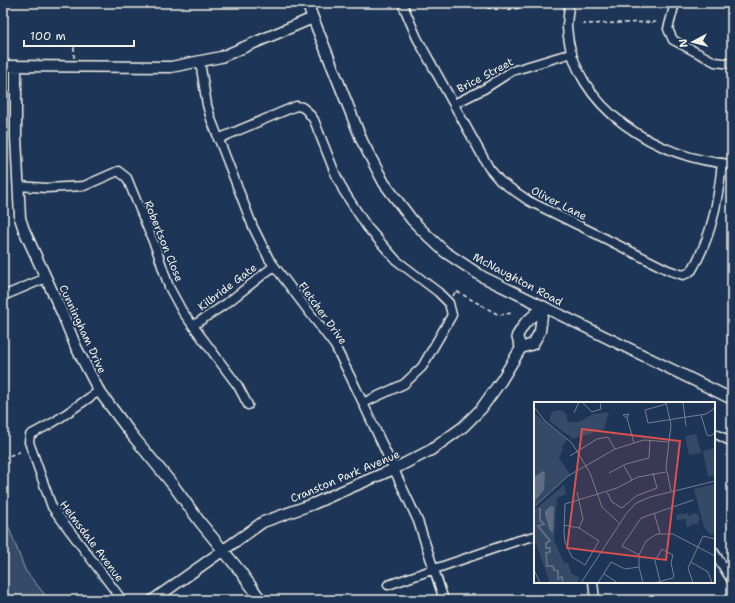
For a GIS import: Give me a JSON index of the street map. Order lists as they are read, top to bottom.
{
  "streets": {
    "street": [
      "Brice Street",
      "Oliver Lane",
      "Robertson Close",
      "McNaughton Road",
      "Kilbride Gate",
      "Fletcher Drive",
      "Cunningham Drive",
      "Cranston Park Avenue",
      "Helmsdale Avenue"
    ]
  },
  "crossings": [
    ["Brice Street", "Oliver Lane"],
    ["Robertson Close", "Kilbride Gate"],
    ["Robertson Close", "Cunningham Drive"],
    ["McNaughton Road", "Cranston Park Avenue"],
    ["Kilbride Gate", "Fletcher Drive"],
    ["Fletcher Drive", "Cranston Park Avenue"],
    ["Cunningham Drive", "Cranston Park Avenue"],
    ["Cunningham Drive", "Helmsdale Avenue"]
  ],
  "scale_bar": "100 m",
  "north": "left"
}
